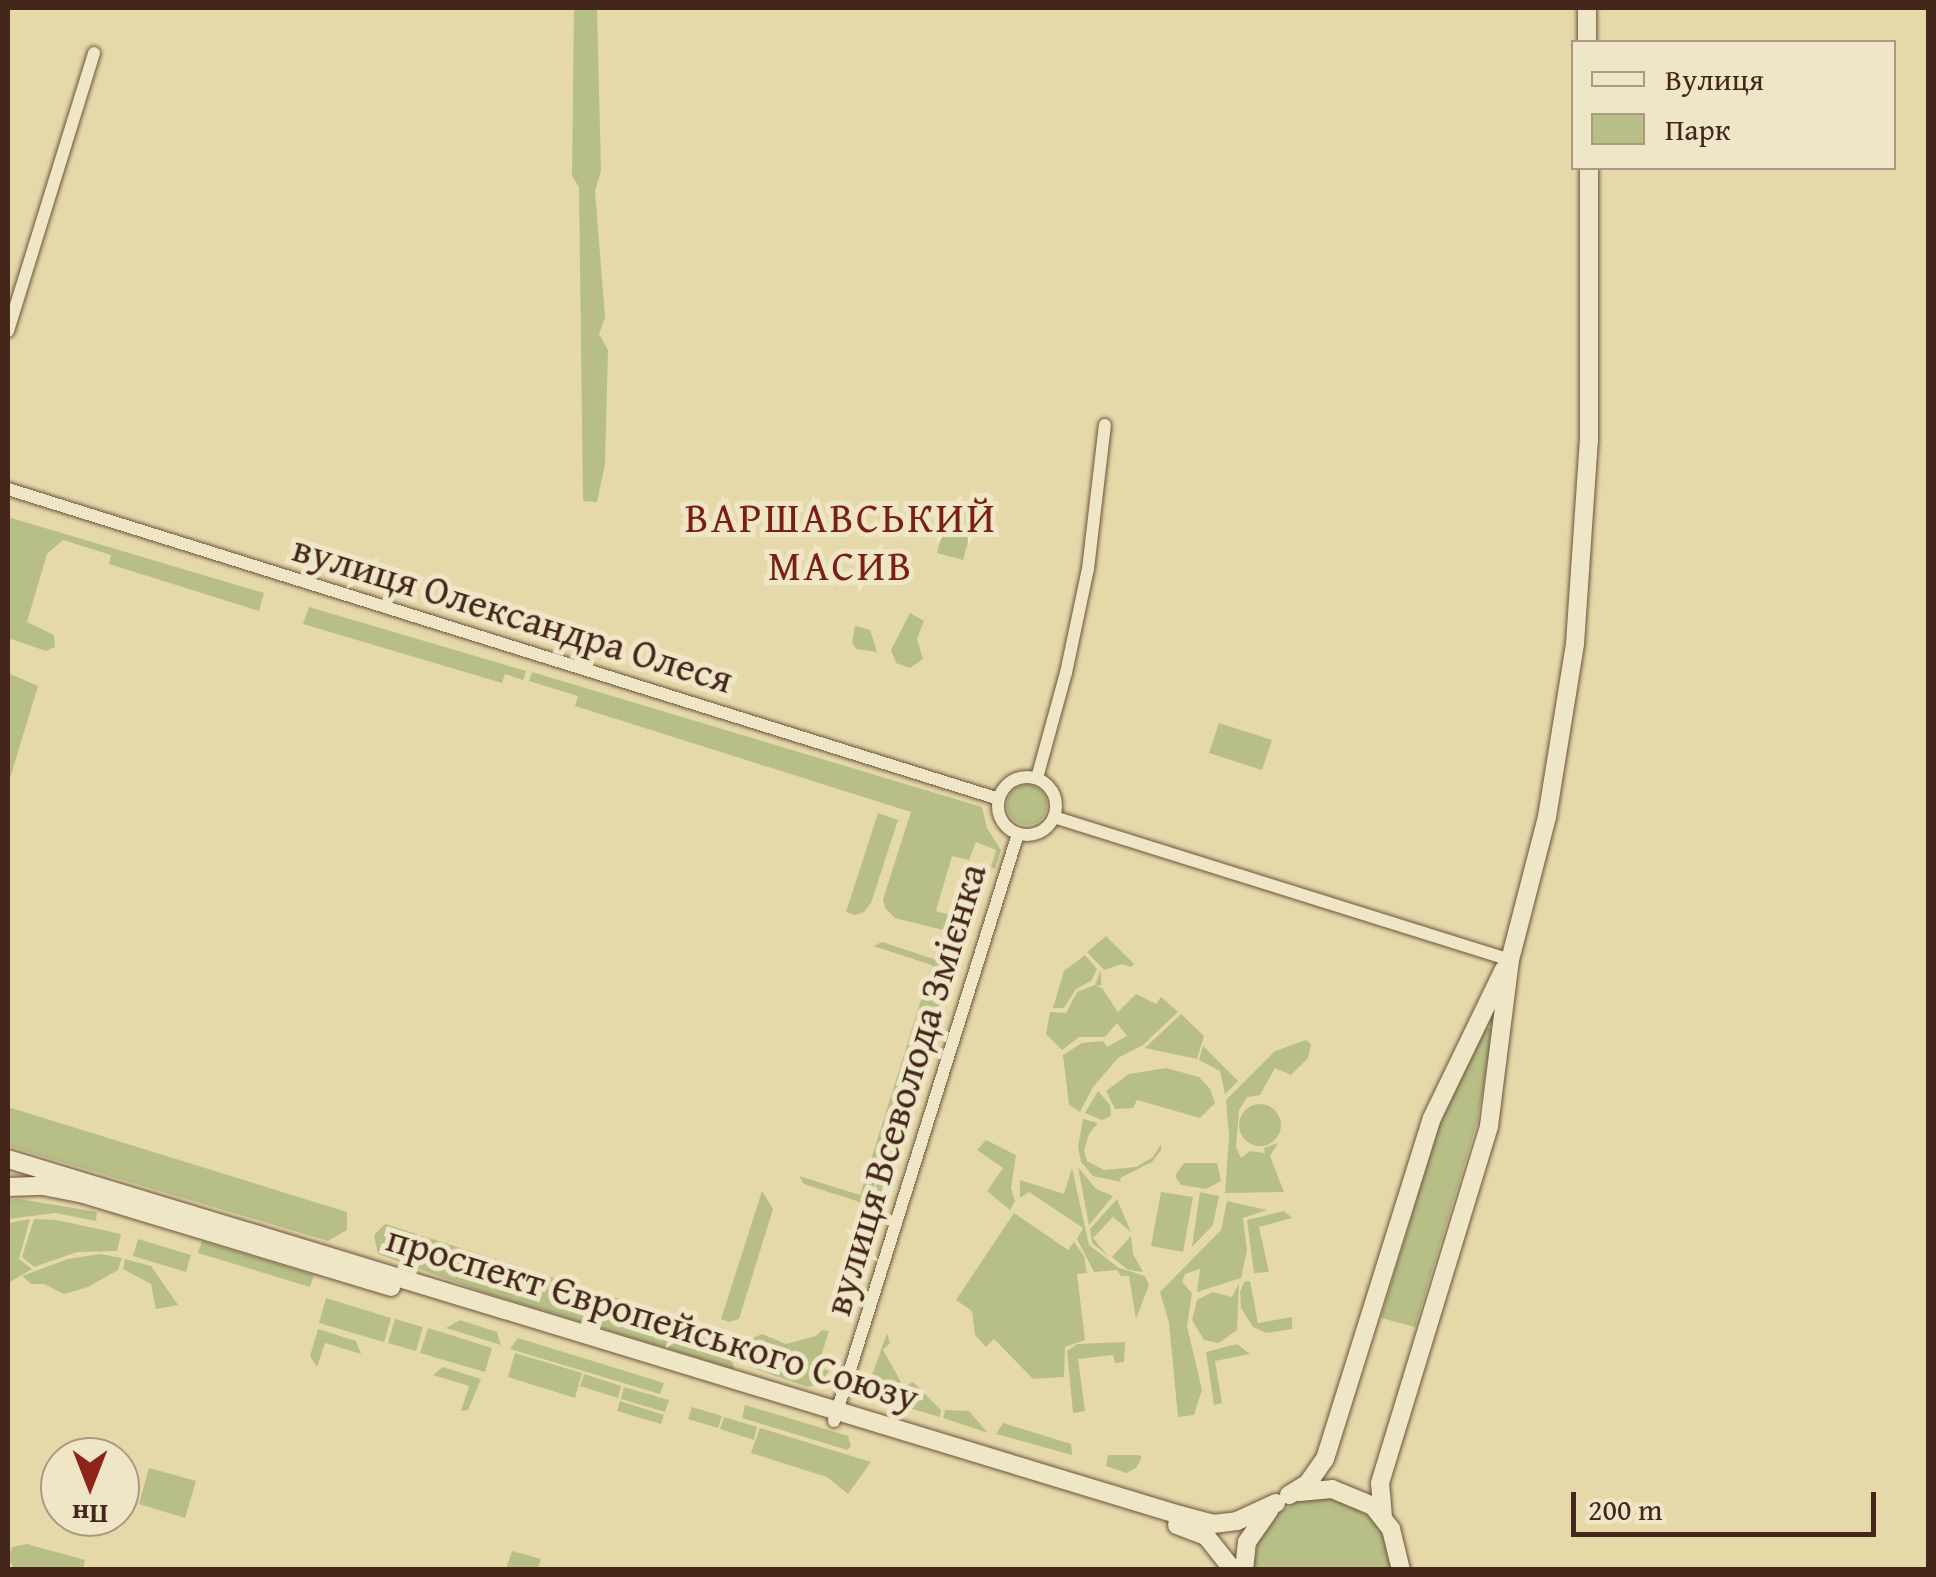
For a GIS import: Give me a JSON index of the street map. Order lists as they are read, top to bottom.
{
  "streets": {
    "main road": ["проспект Європейського Союзу"],
    "street": ["вулиця Олександра Олеся", "вулиця Всеволода Змієнка"]
  },
  "crossings": [
    ["вулиця Олександра Олеся", "вулиця Всеволода Змієнка"],
    ["вулиця Всеволода Змієнка", "проспект Європейського Союзу"]
  ],
  "districts": ["ВАРШАВСЬКИЙ МАСИВ"],
  "legend": ["Вулиця", "Парк"],
  "scale_bar": "200 m",
  "north": "bottom"
}
